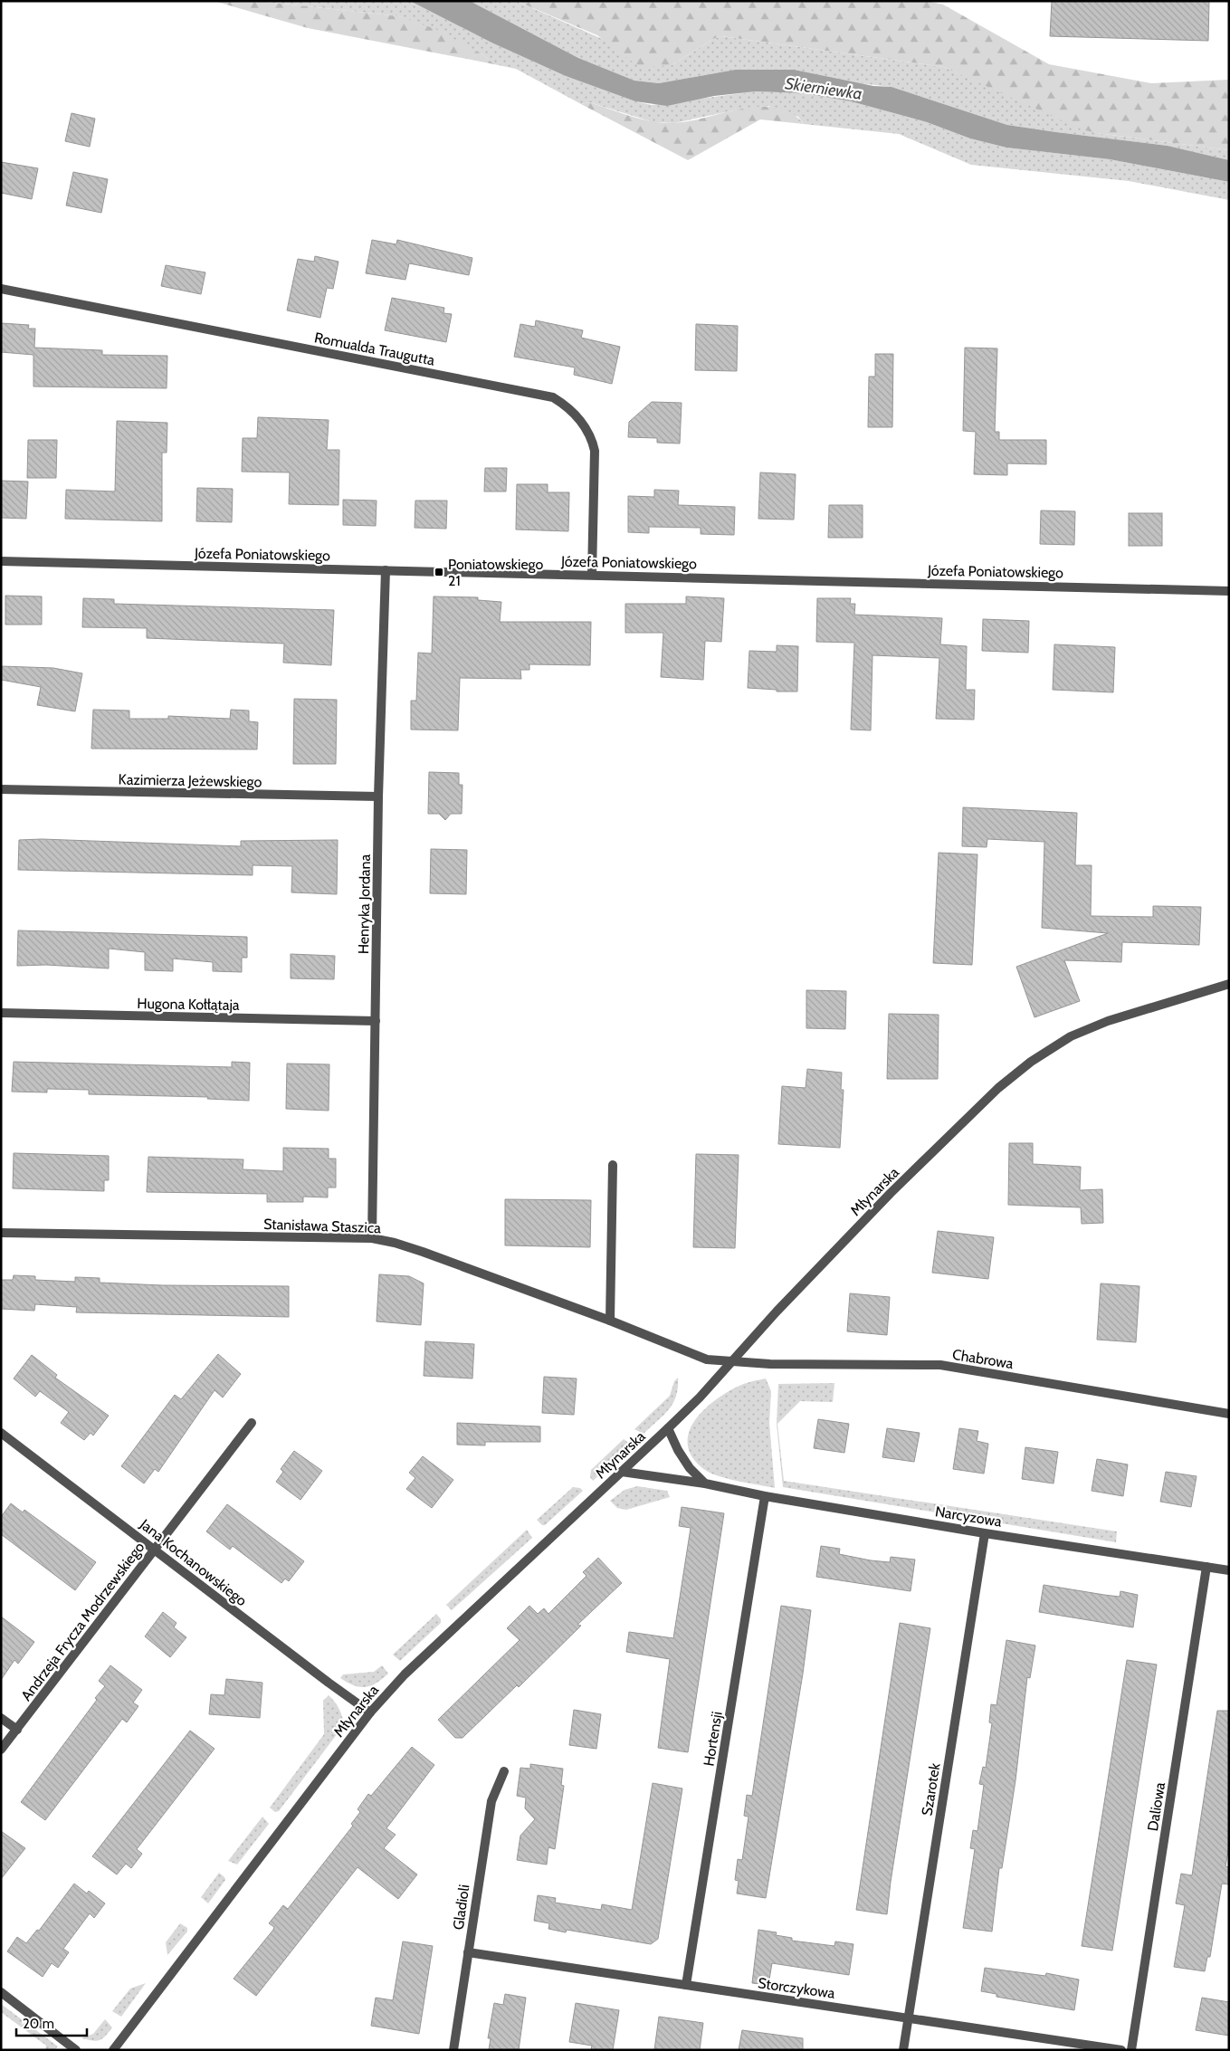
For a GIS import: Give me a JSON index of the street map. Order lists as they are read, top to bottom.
{
  "streets": {
    "street": [
      "Romualda Traugutta",
      "Józefa Poniatowskiego",
      "Kazimierza Jeżewskiego",
      "Henryka Jordana",
      "Hugona Kołłątaja",
      "Młynarska",
      "Stanisława Staszica",
      "Chabrowa",
      "Narcyzowa",
      "Jana Kochanowskiego",
      "Andrzeja Frycza Modrzewskiego",
      "Hortensji",
      "Szarotek",
      "Daliowa",
      "Gladioli",
      "Storczykowa"
    ]
  },
  "crossings": [
    ["Romualda Traugutta", "Józefa Poniatowskiego"],
    ["Józefa Poniatowskiego", "Henryka Jordana"],
    ["Kazimierza Jeżewskiego", "Henryka Jordana"],
    ["Henryka Jordana", "Hugona Kołłątaja"],
    ["Henryka Jordana", "Stanisława Staszica"],
    ["Młynarska", "Stanisława Staszica"],
    ["Młynarska", "Chabrowa"],
    ["Młynarska", "Narcyzowa"],
    ["Młynarska", "Jana Kochanowskiego"],
    ["Stanisława Staszica", "Chabrowa"],
    ["Narcyzowa", "Hortensji"],
    ["Narcyzowa", "Szarotek"],
    ["Narcyzowa", "Daliowa"],
    ["Jana Kochanowskiego", "Andrzeja Frycza Modrzewskiego"],
    ["Hortensji", "Storczykowa"],
    ["Szarotek", "Storczykowa"],
    ["Gladioli", "Storczykowa"]
  ],
  "water": ["Skierniewka"],
  "places": {
    "transit": ["Poniatowskiego 21"]
  },
  "scale_bar": "20 m"
}
